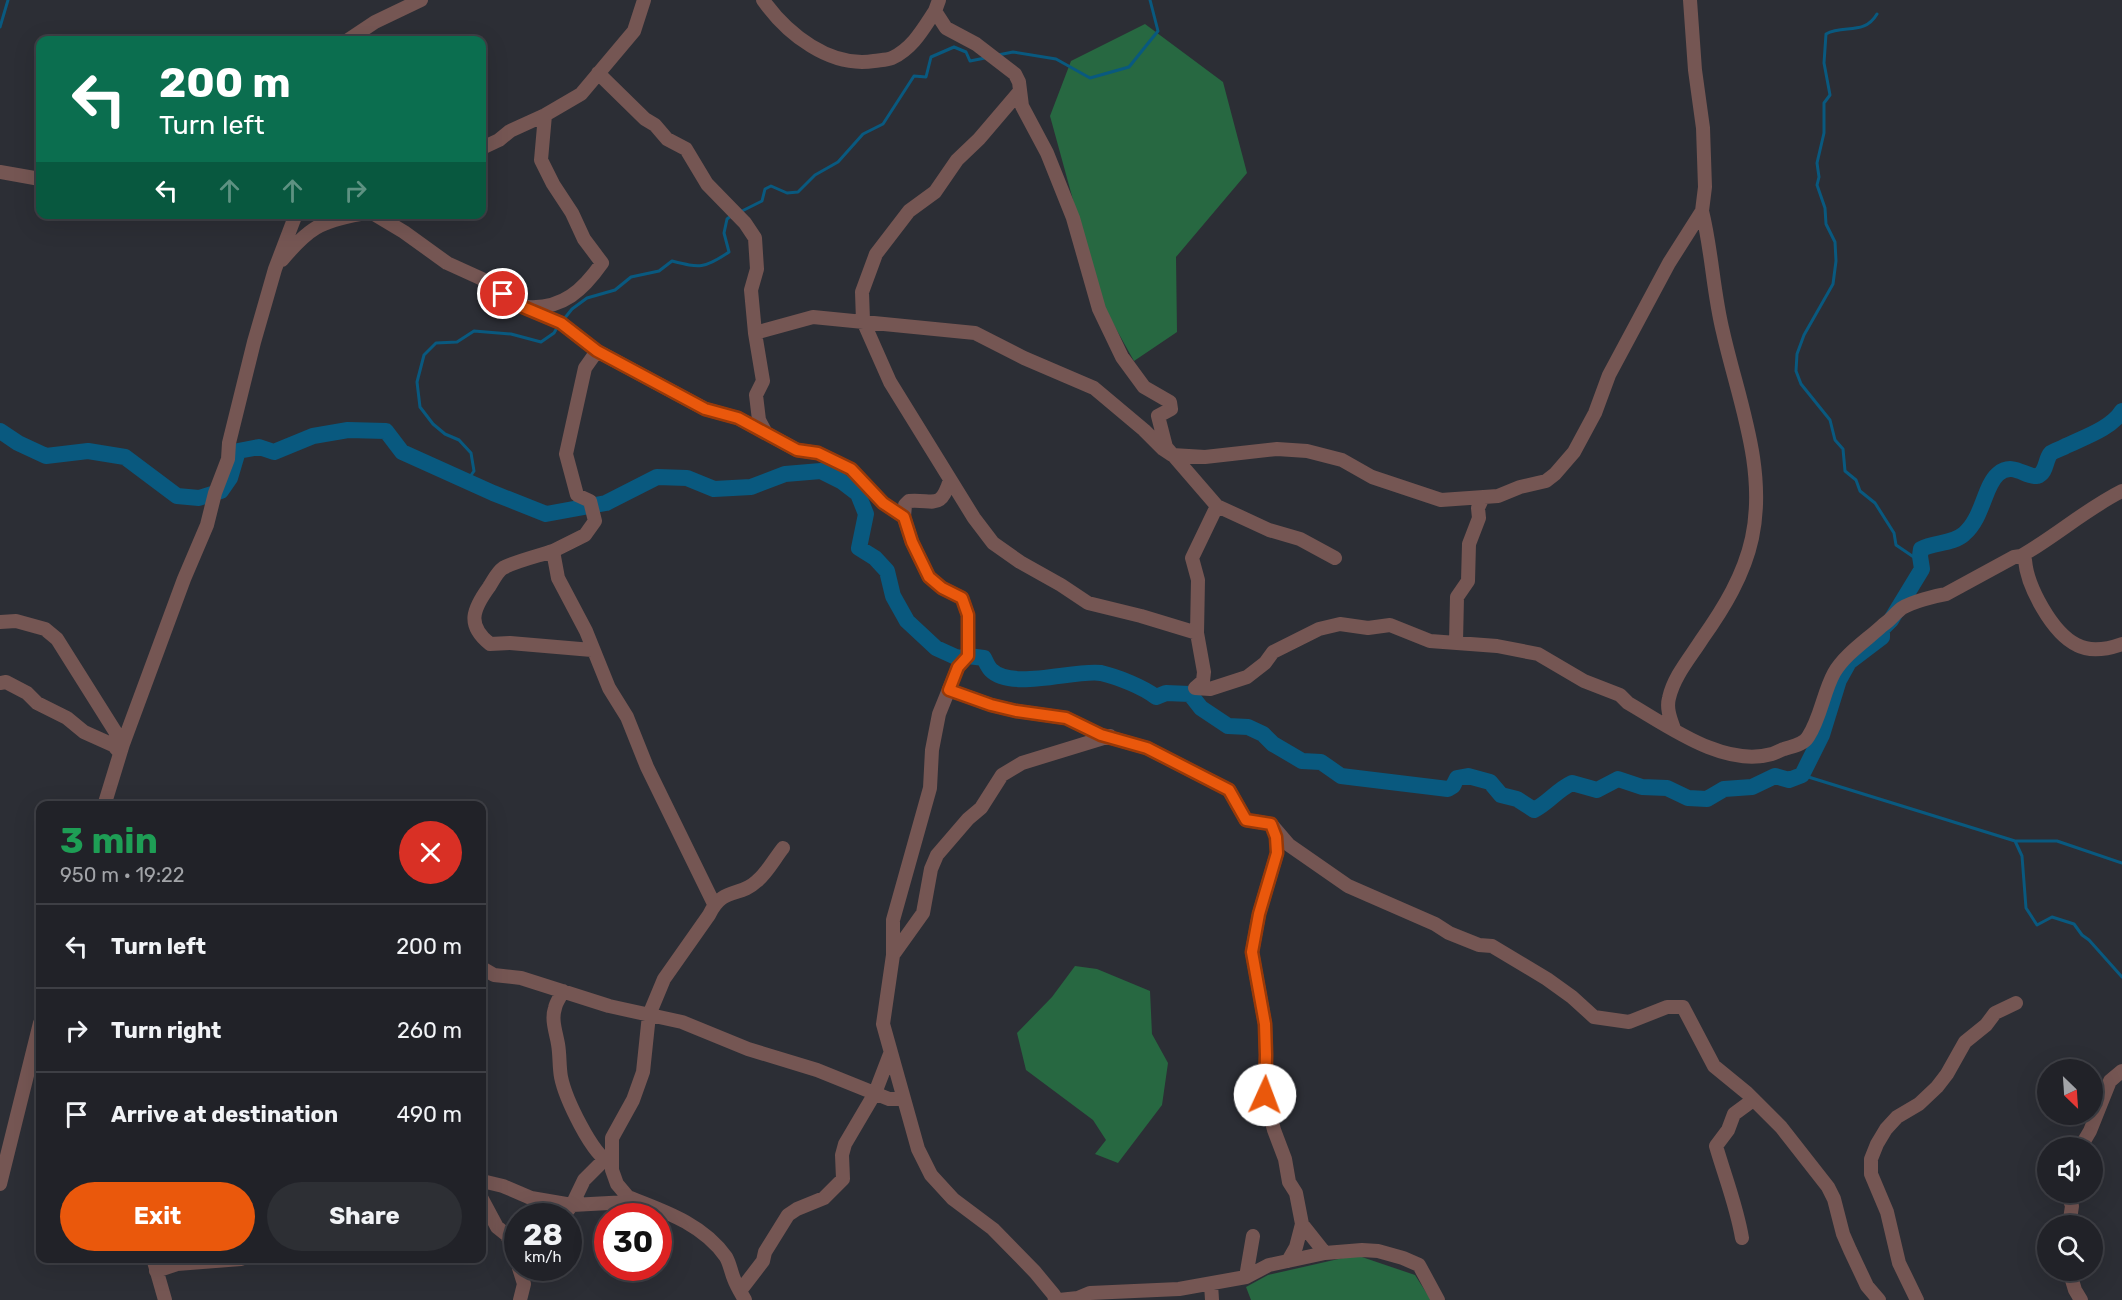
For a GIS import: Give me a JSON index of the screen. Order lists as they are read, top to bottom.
{
  "north": "bottom right",
  "page": {
    "turn": ["200 m", "Turn left"],
    "heading": ["3 min", "950 m · 19:22"],
    "list": [
      {
        "name": "Turn left",
        "value": "200 m"
      },
      {
        "name": "Turn right",
        "value": "260 m"
      },
      {
        "name": "Arrive at destination",
        "value": "490 m"
      }
    ],
    "buttons": ["Exit", "Share"],
    "speed": "28 km/h",
    "limit": "30"
  }
}
